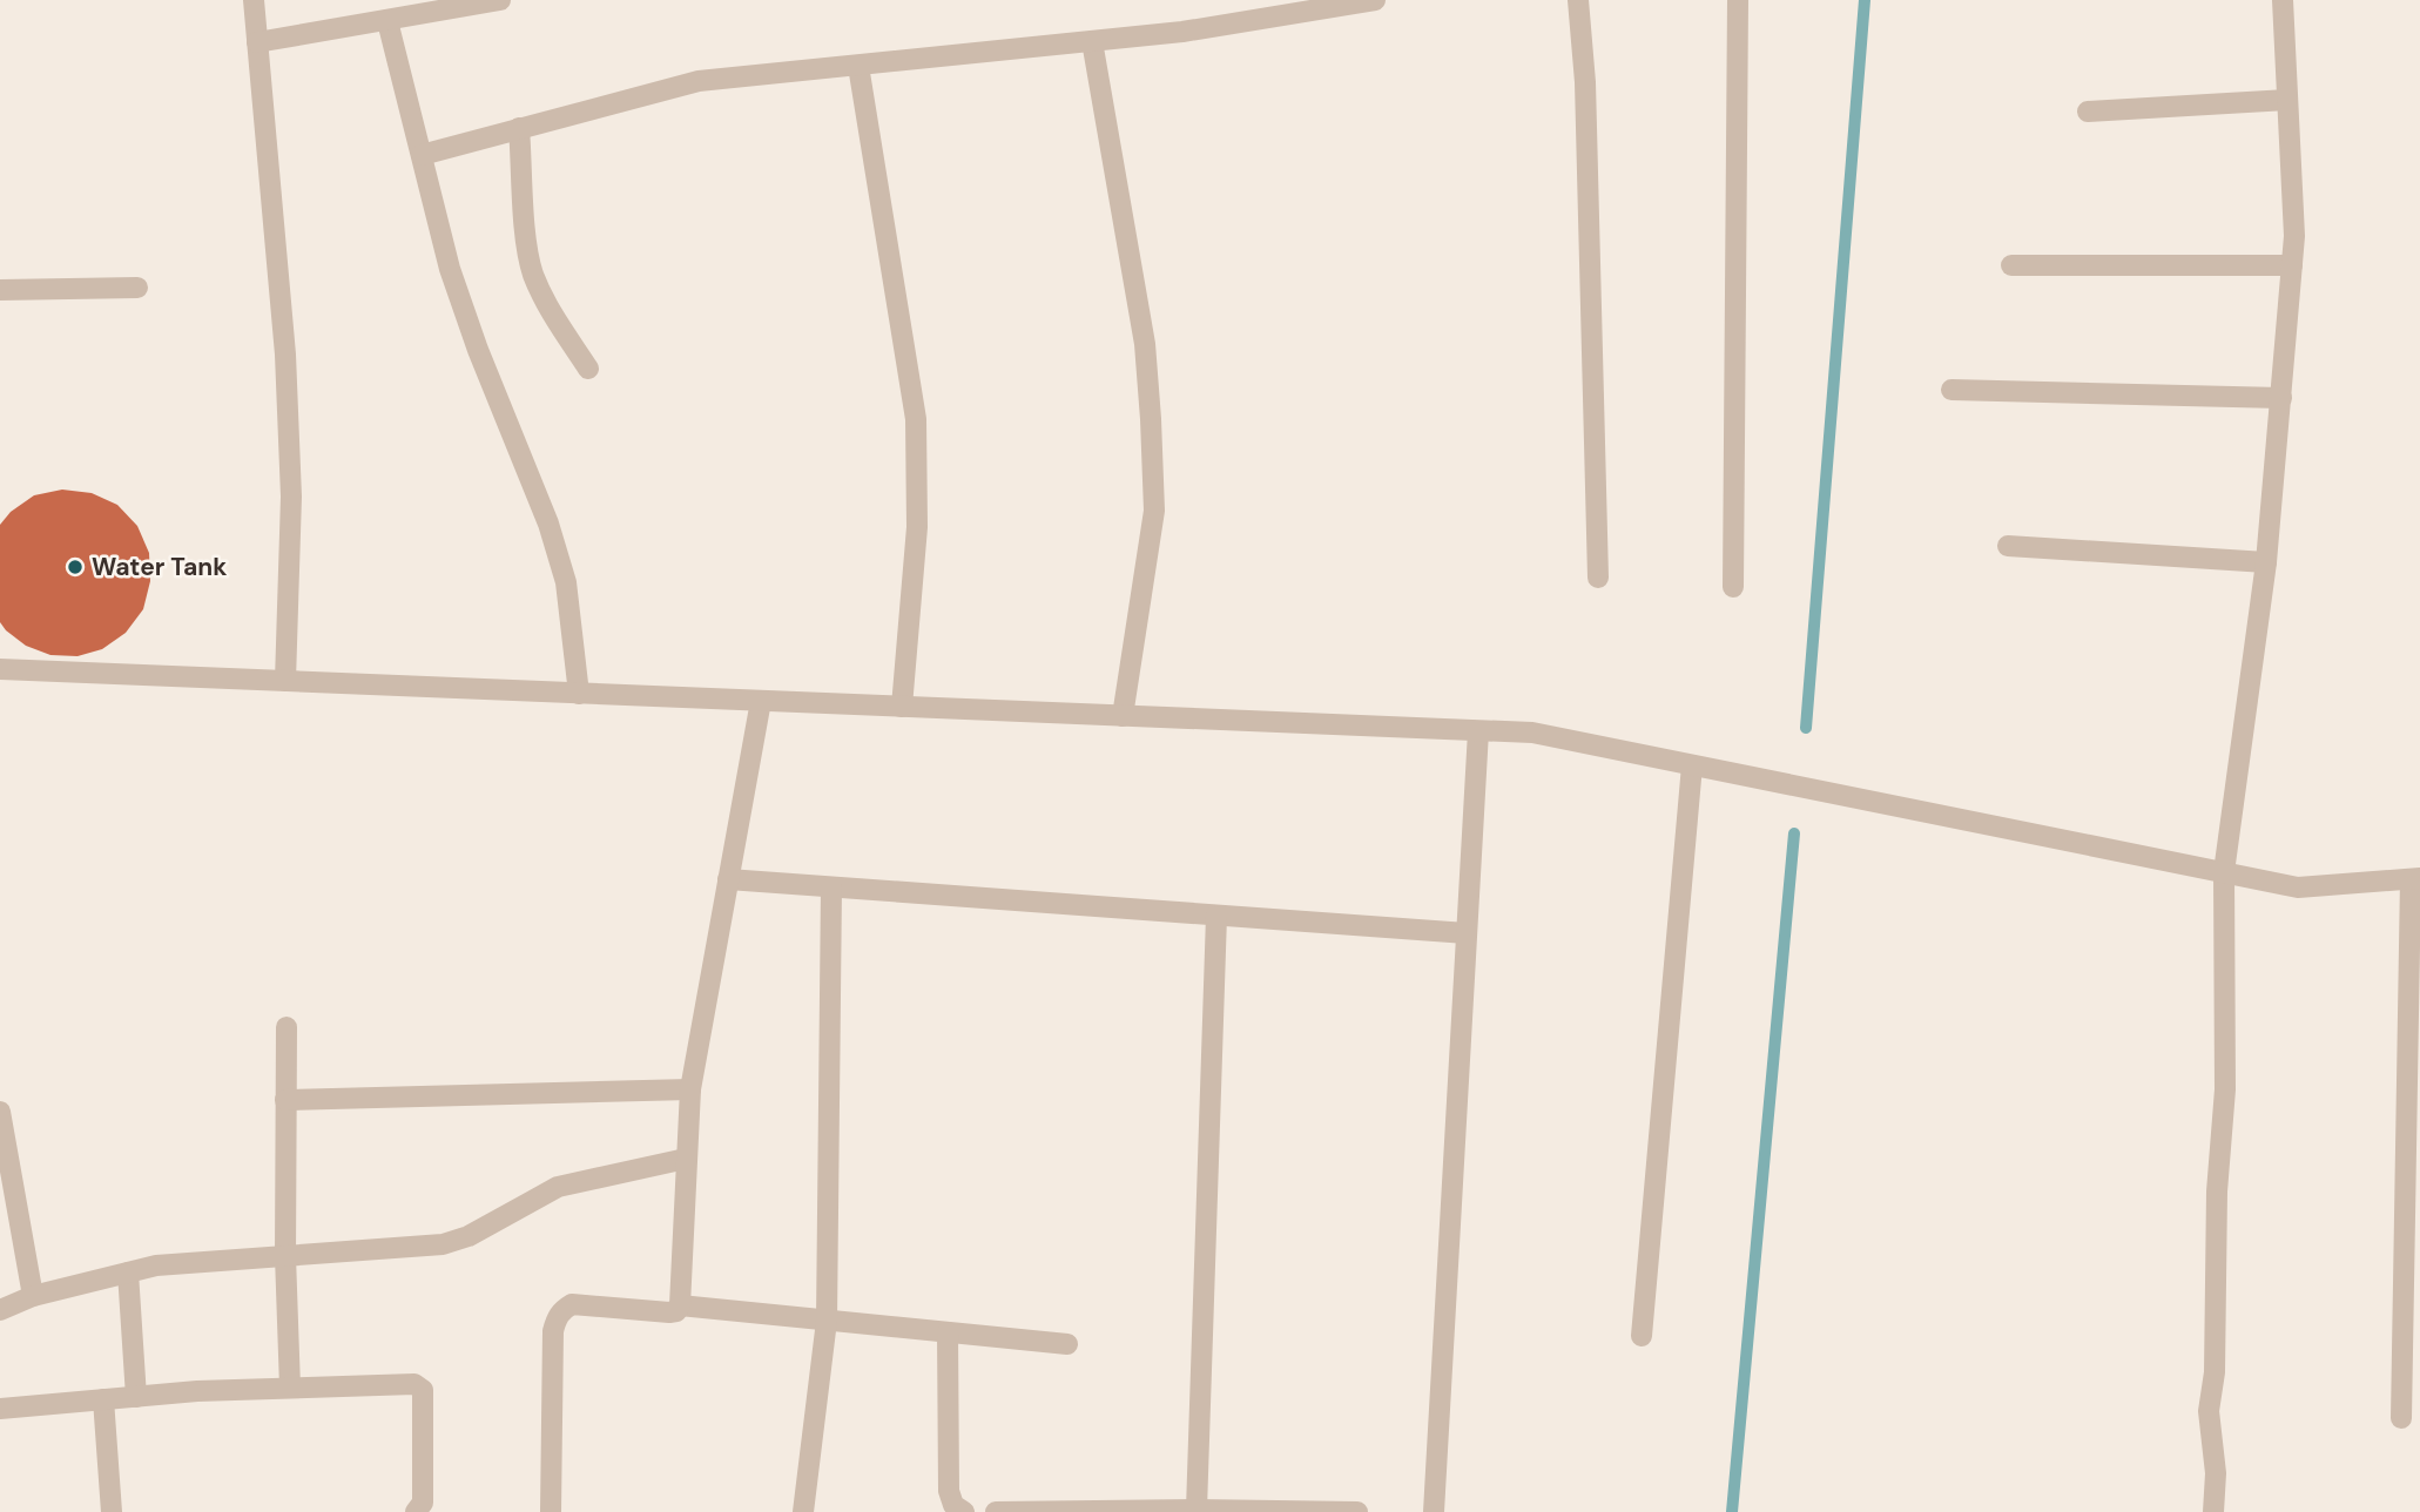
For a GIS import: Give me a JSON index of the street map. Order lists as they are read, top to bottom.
{
  "places": ["Water Tank"]
}
